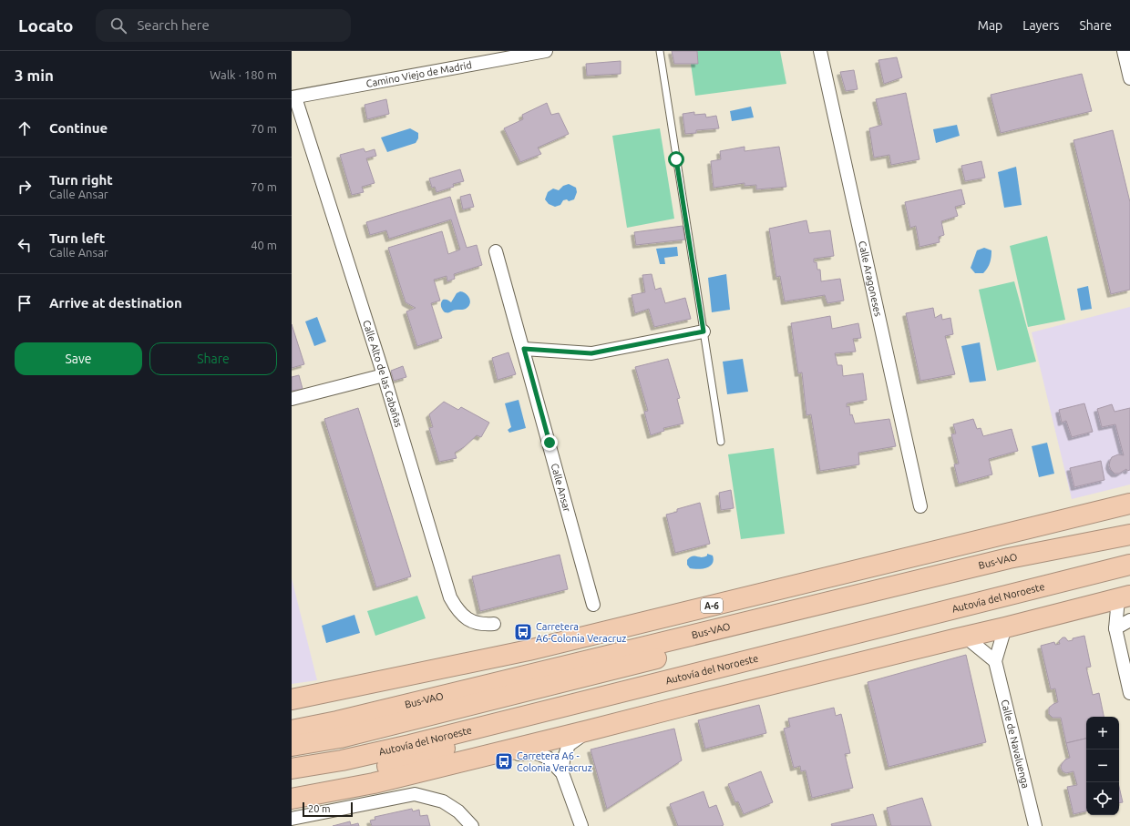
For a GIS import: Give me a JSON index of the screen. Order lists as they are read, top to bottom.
{
  "streets": {
    "highway": ["Bus-VAO", "Autovía del Noroeste", "A-6"],
    "street": [
      "Camino Viejo de Madrid",
      "Calle Aragoneses",
      "Calle Alto de las Cabañas",
      "Calle Ansar",
      "Calle de Navaluenga"
    ]
  },
  "crossings": [
    ["Camino Viejo de Madrid", "Calle Alto de las Cabañas"]
  ],
  "places": {
    "bus stop": ["Carretera A6-Colonia Veracruz", "Carretera A6 - Colonia Veracruz"]
  },
  "scale_bar": "20 m",
  "page": {
    "header": "Locato",
    "search": "Search here",
    "nav": ["Map", "Layers", "Share"],
    "heading": ["3 min", "Walk · 180 m"],
    "list": [
      ["Continue", "70 m"],
      ["Turn right", "Calle Ansar", "70 m"],
      ["Turn left", "Calle Ansar", "40 m"],
      "Arrive at destination"
    ],
    "buttons": ["Save", "Share"],
    "map_buttons": ["+", "−"],
    "scale": "20 m"
  }
}
